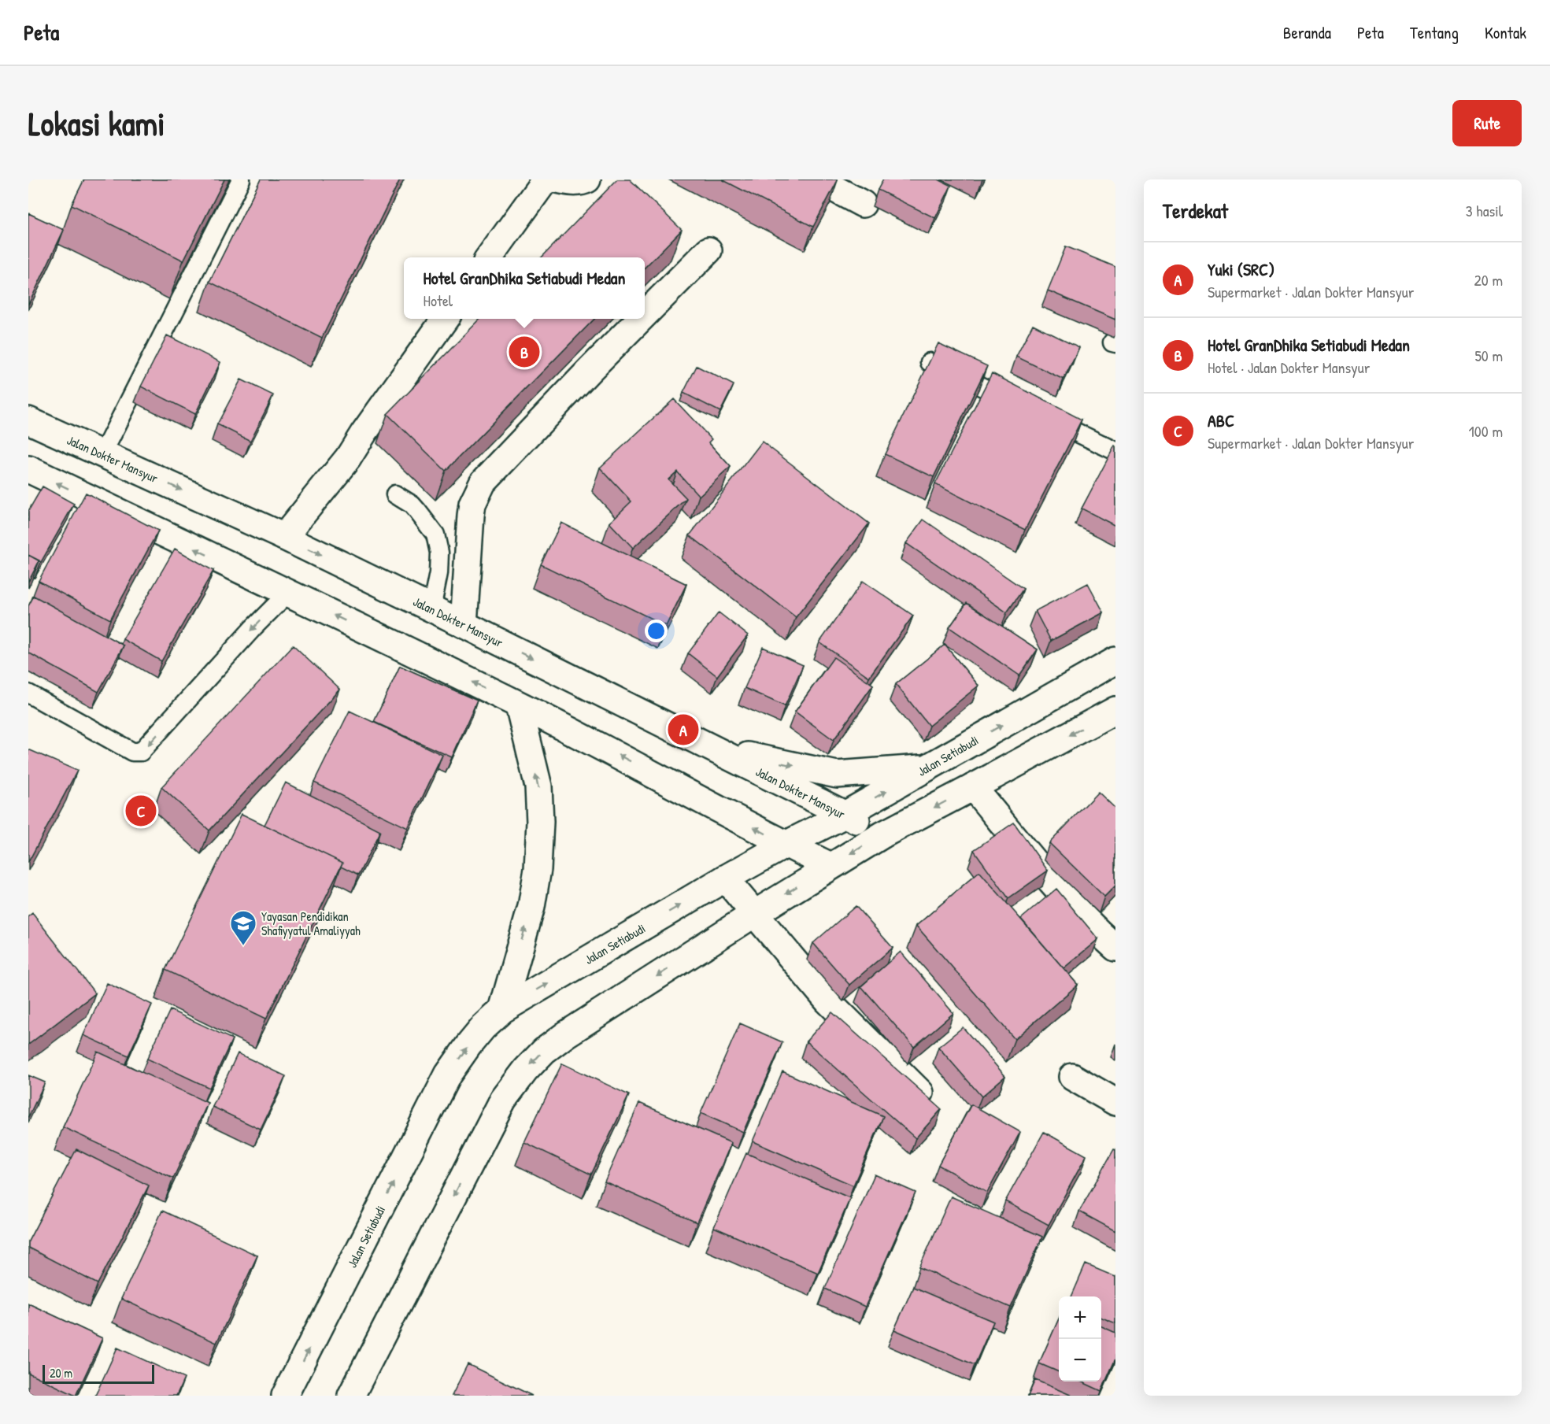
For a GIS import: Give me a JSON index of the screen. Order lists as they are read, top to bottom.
{
  "streets": {
    "main road": ["Jalan Dokter Mansyur", "Jalan Setiabudi"]
  },
  "crossings": [
    ["Jalan Dokter Mansyur", "Jalan Setiabudi"]
  ],
  "places": {
    "school or university": ["Yayasan Pendidikan Shafiyyatul Amaliyyah"]
  },
  "scale_bar": "20 m",
  "page": {
    "header": "Peta",
    "nav": [
      "Beranda",
      "Peta",
      "Tentang",
      "Kontak"
    ],
    "buttons": "Rute",
    "title": "Lokasi kami",
    "heading": ["Terdekat", "3 hasil"],
    "list": [
      {
        "mark": "A",
        "name": "Yuki (SRC)",
        "note": "Supermarket · Jalan Dokter Mansyur",
        "value": "20 m"
      },
      {
        "mark": "B",
        "name": "Hotel GranDhika Setiabudi Medan",
        "note": "Hotel · Jalan Dokter Mansyur",
        "value": "50 m"
      },
      {
        "mark": "C",
        "name": "ABC",
        "note": "Supermarket · Jalan Dokter Mansyur",
        "value": "100 m"
      }
    ],
    "popup": ["Hotel GranDhika Setiabudi Medan", "Hotel"],
    "pins": ["B", "A", "C"],
    "map_buttons": ["+", "−"],
    "scale": "20 m"
  }
}
